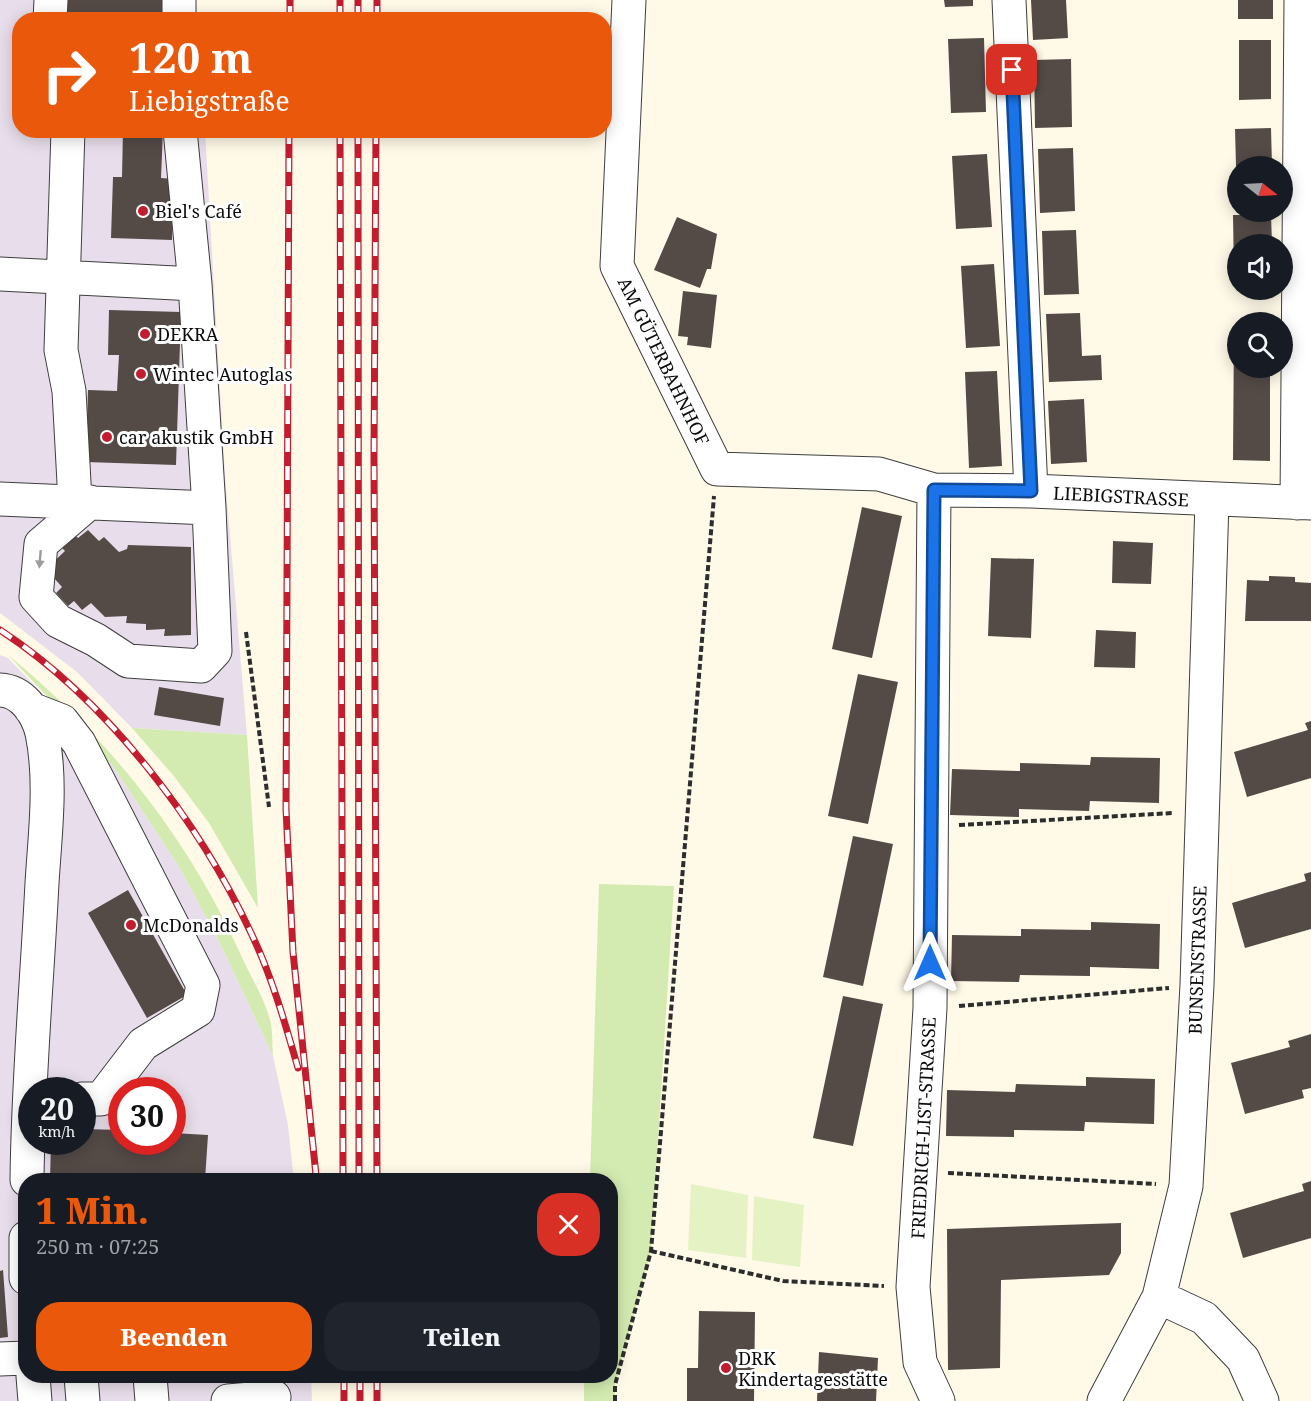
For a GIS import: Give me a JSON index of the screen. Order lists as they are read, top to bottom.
{
  "streets": {
    "street": [
      "AM GÜTERBAHNHOF",
      "LIEBIGSTRASSE",
      "BUNSENSTRASSE",
      "FRIEDRICH-LIST-STRASSE"
    ]
  },
  "crossings": [
    ["AM GÜTERBAHNHOF", "LIEBIGSTRASSE"],
    ["LIEBIGSTRASSE", "BUNSENSTRASSE"],
    ["LIEBIGSTRASSE", "FRIEDRICH-LIST-STRASSE"]
  ],
  "places": [
    "Biel's Café",
    "DEKRA",
    "Wintec Autoglas",
    "car akustik GmbH",
    "McDonalds",
    "DRK Kindertagesstätte"
  ],
  "north": "right",
  "page": {
    "turn": ["120 m", "Liebigstraße"],
    "speed": "20 km/h",
    "limit": "30",
    "heading": ["1 Min.", "250 m · 07:25"],
    "buttons": ["Beenden", "Teilen"]
  }
}
